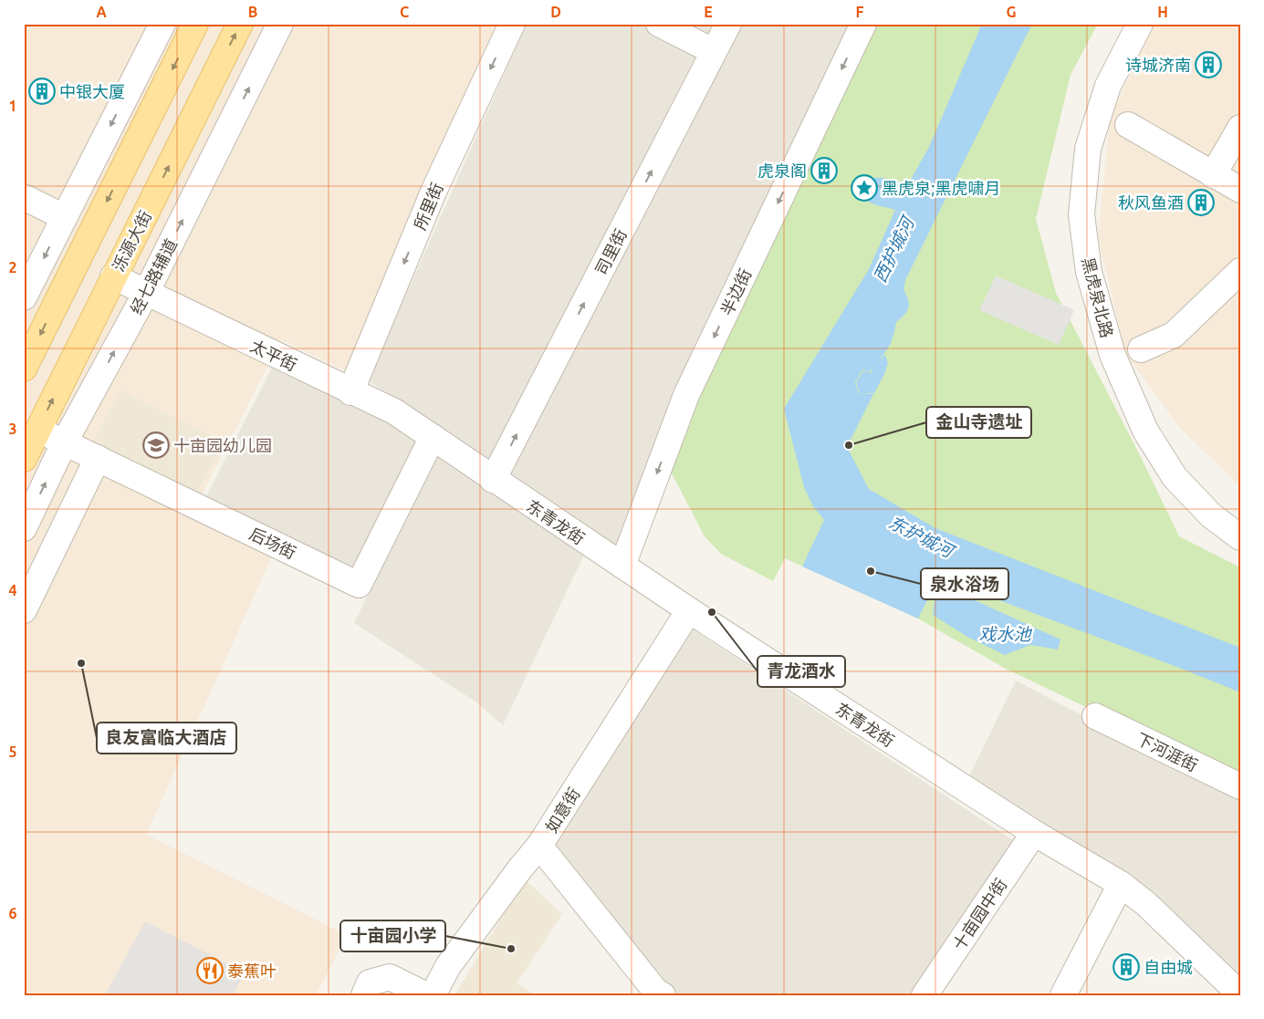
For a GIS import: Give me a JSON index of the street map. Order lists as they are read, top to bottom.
{
  "streets": {
    "main road": ["泺源大街"],
    "street": [
      "所里街",
      "司里街",
      "经七路辅道",
      "半边街",
      "黑虎泉北路",
      "太平街",
      "东青龙街",
      "后场街",
      "下河涯街",
      "如意街",
      "十亩园中街"
    ]
  },
  "crossings": [
    ["所里街", "太平街"],
    ["泺源大街", "太平街"],
    ["泺源大街", "后场街"],
    ["司里街", "东青龙街"],
    ["经七路辅道", "太平街"],
    ["经七路辅道", "后场街"],
    ["半边街", "东青龙街"],
    ["太平街", "东青龙街"],
    ["太平街", "后场街"],
    ["东青龙街", "后场街"],
    ["东青龙街", "如意街"],
    ["东青龙街", "十亩园中街"]
  ],
  "one_way": ["所里街", "司里街", "半边街"],
  "water": ["西护城河", "东护城河", "戏水池"],
  "places": {
    "building": [
      "诗城济南",
      "中银大厦",
      "虎泉阁",
      "秋风鱼酒",
      "自由城"
    ],
    "place": ["黑虎泉;黑虎啸月"],
    "school or university": ["十亩园幼儿园"],
    "other": [
      "金山寺遗址",
      "泉水浴场",
      "青龙酒水",
      "良友富临大酒店",
      "十亩园小学"
    ],
    "restaurant": ["泰蕉叶"]
  },
  "grid": {
    "columns": [
      "A",
      "B",
      "C",
      "D",
      "E",
      "F",
      "G",
      "H"
    ],
    "rows": [
      "1",
      "2",
      "3",
      "4",
      "5",
      "6"
    ]
  }
}
